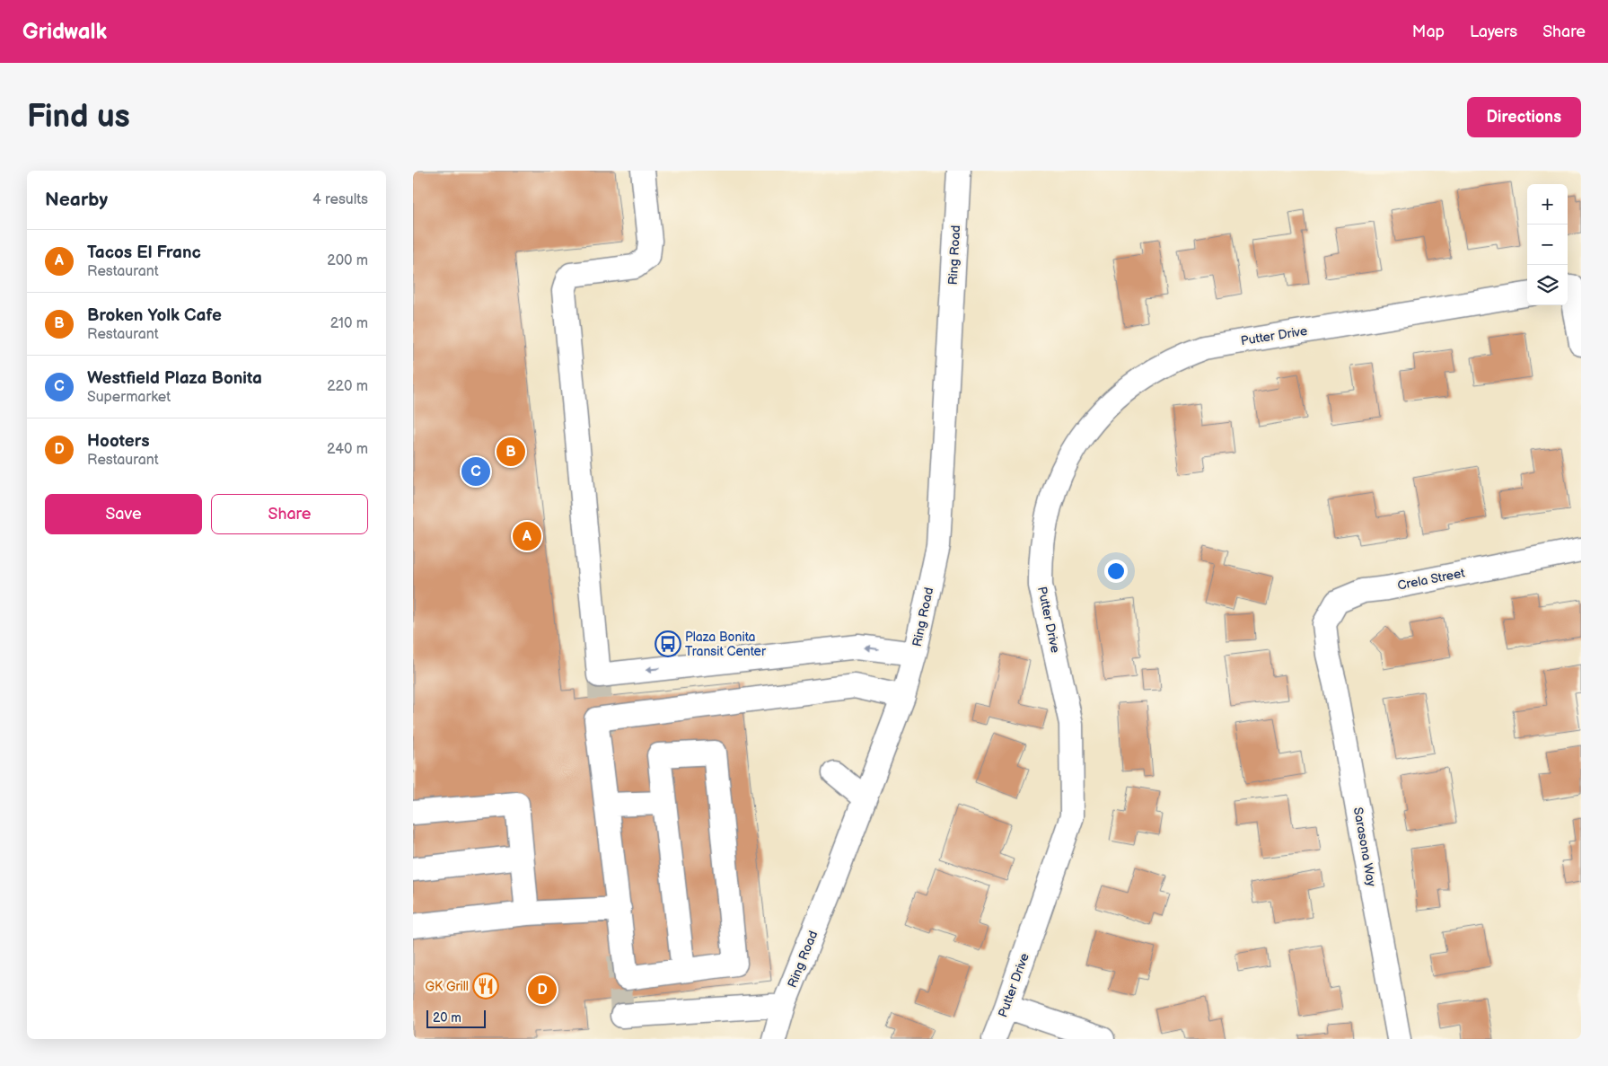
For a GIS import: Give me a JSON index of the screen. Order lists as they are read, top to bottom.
{
  "streets": {
    "street": [
      "Ring Road",
      "Putter Drive",
      "Crela Street",
      "Sarasona Way"
    ]
  },
  "crossings": [
    ["Crela Street", "Sarasona Way"]
  ],
  "places": {
    "bus stop": ["Plaza Bonita Transit Center"],
    "restaurant": ["GK Grill"]
  },
  "scale_bar": "20 m",
  "page": {
    "header": "Gridwalk",
    "nav": ["Map", "Layers", "Share"],
    "buttons": [
      "Directions",
      ["Save", "Share"]
    ],
    "title": "Find us",
    "heading": ["Nearby", "4 results"],
    "map_buttons": ["+", "−"],
    "list": [
      {
        "mark": "A",
        "name": "Tacos El Franc",
        "note": "Restaurant",
        "value": "200 m"
      },
      {
        "mark": "B",
        "name": "Broken Yolk Cafe",
        "note": "Restaurant",
        "value": "210 m"
      },
      {
        "mark": "C",
        "name": "Westfield Plaza Bonita",
        "note": "Supermarket",
        "value": "220 m"
      },
      {
        "mark": "D",
        "name": "Hooters",
        "note": "Restaurant",
        "value": "240 m"
      }
    ],
    "pins": [
      "B",
      "C",
      "A",
      "D"
    ],
    "scale": "20 m"
  }
}
